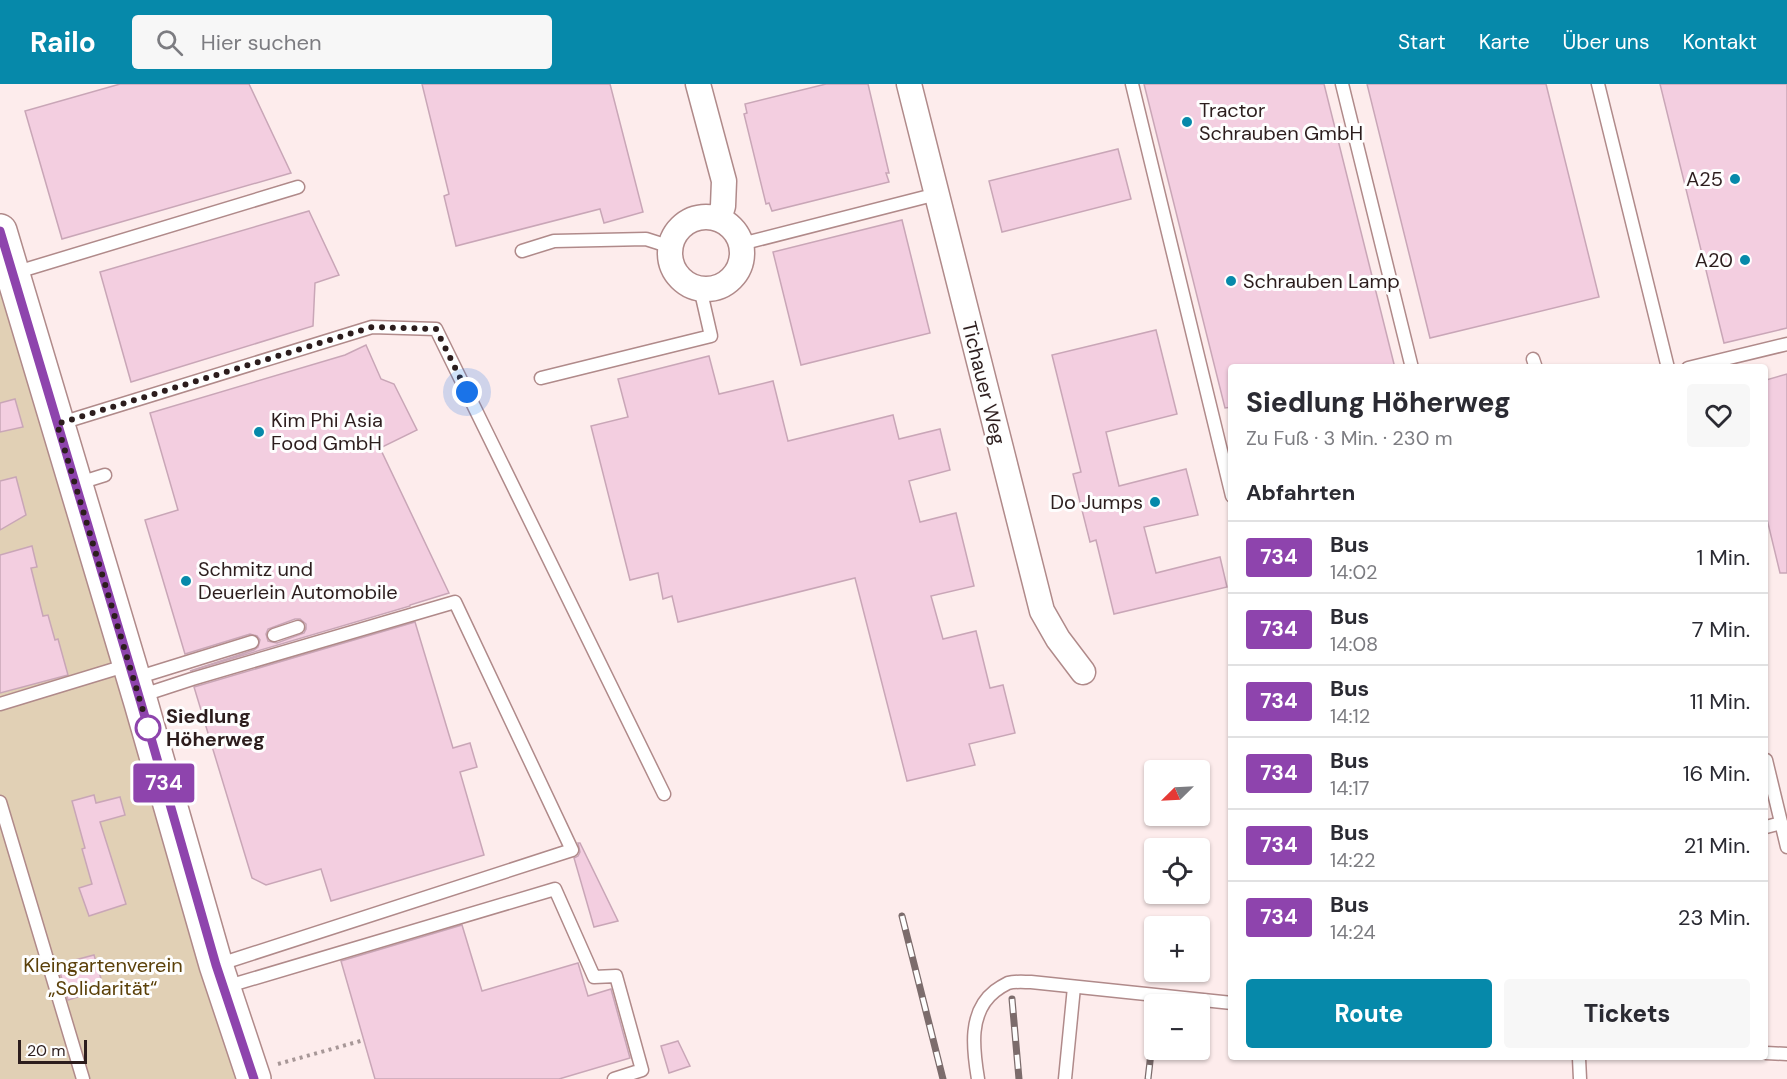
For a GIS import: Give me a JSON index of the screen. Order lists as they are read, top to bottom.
{
  "streets": {
    "street": ["Tichauer Weg"]
  },
  "parks": ["Kleingartenverein „Solidarität“"],
  "places": [
    "Tractor Schrauben GmbH",
    "A25",
    "A20",
    "Schrauben Lamp",
    "Kim Phi Asia Food GmbH",
    "Do Jumps",
    "Schmitz und Deuerlein Automobile",
    "Siedlung Höherweg"
  ],
  "lines": ["bus line 734"],
  "scale_bar": "20 m",
  "north": "bottom left",
  "page": {
    "header": "Railo",
    "search": "Hier suchen",
    "nav": [
      "Start",
      "Karte",
      "Über uns",
      "Kontakt"
    ],
    "on_map": "734",
    "heading": [
      ["Siedlung Höherweg", "Zu Fuß · 3 Min. · 230 m"],
      "Abfahrten"
    ],
    "list": [
      {
        "mark": "734",
        "name": "Bus",
        "note": "14:02",
        "value": "1 Min."
      },
      {
        "mark": "734",
        "name": "Bus",
        "note": "14:08",
        "value": "7 Min."
      },
      {
        "mark": "734",
        "name": "Bus",
        "note": "14:12",
        "value": "11 Min."
      },
      {
        "mark": "734",
        "name": "Bus",
        "note": "14:17",
        "value": "16 Min."
      },
      {
        "mark": "734",
        "name": "Bus",
        "note": "14:22",
        "value": "21 Min."
      },
      {
        "mark": "734",
        "name": "Bus",
        "note": "14:24",
        "value": "23 Min."
      }
    ],
    "map_buttons": ["+", "−"],
    "buttons": ["Route", "Tickets"],
    "scale": "20 m"
  }
}
